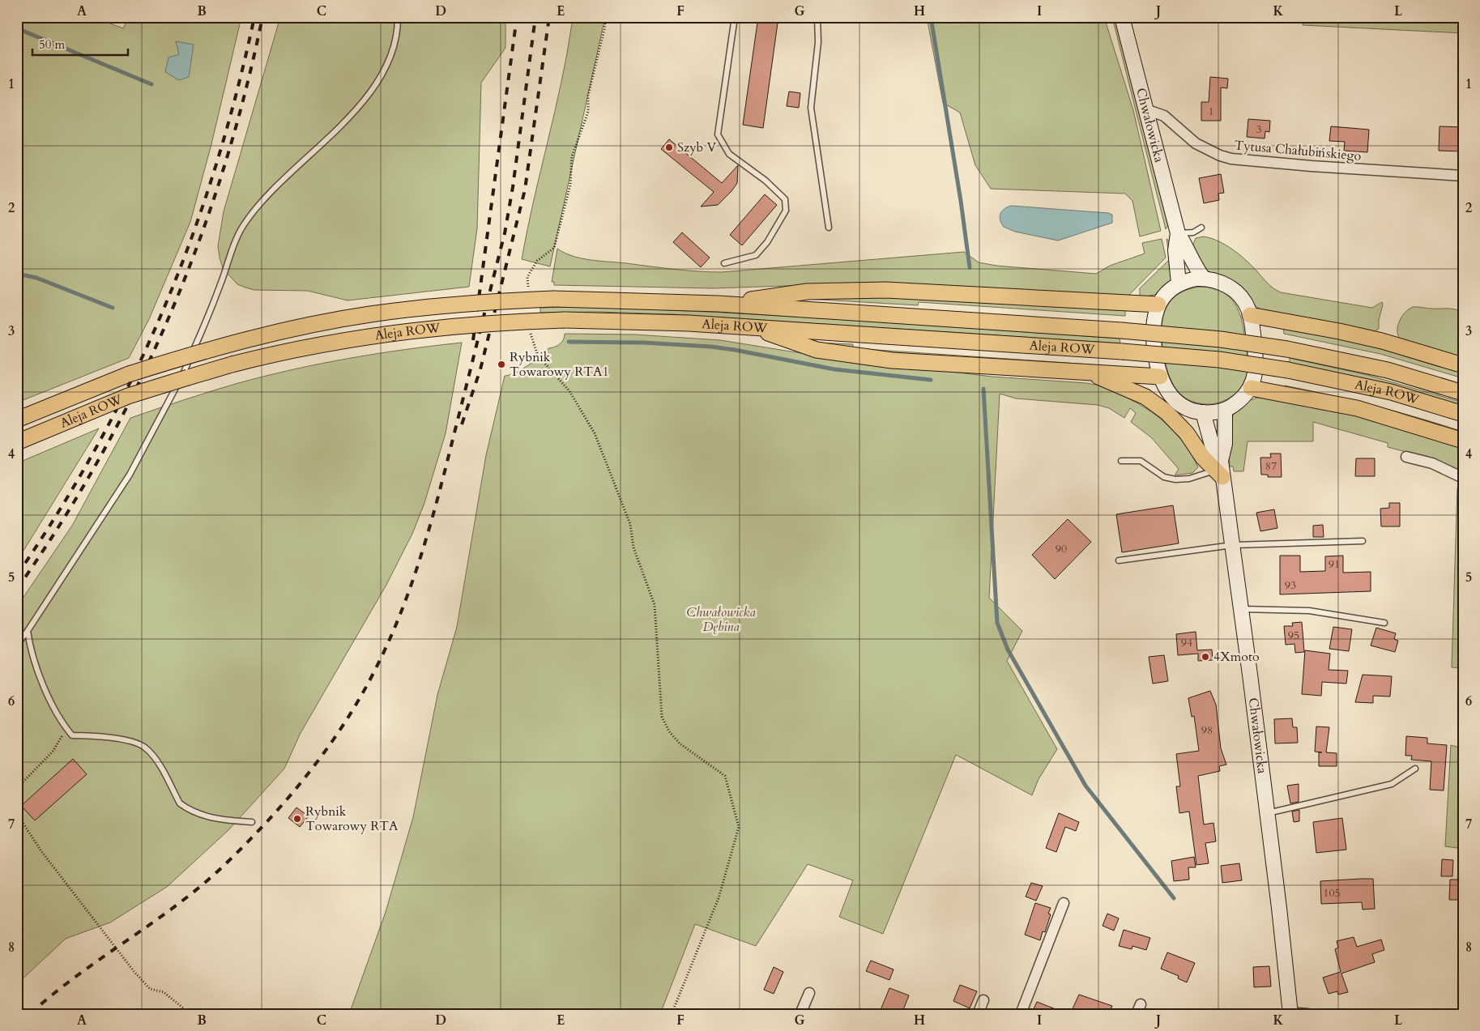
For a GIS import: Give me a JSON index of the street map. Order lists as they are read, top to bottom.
{
  "streets": {
    "main road": ["Chwałowicka", "Aleja ROW"],
    "street": ["Tytusa Chałubińskiego"]
  },
  "crossings": [
    ["Chwałowicka", "Tytusa Chałubińskiego"]
  ],
  "parks": ["Chwałowicka Dębina"],
  "places": [
    "Szyb V",
    "Rybnik Towarowy RTA1",
    "4Xmoto",
    "Rybnik Towarowy RTA"
  ],
  "house_numbers": [
    "1",
    "3",
    "87",
    "90",
    "91",
    "93",
    "95",
    "94",
    "98",
    "105"
  ],
  "scale_bar": "50 m",
  "grid": {
    "columns": [
      "A",
      "B",
      "C",
      "D",
      "E",
      "F",
      "G",
      "H",
      "I",
      "J",
      "K",
      "L"
    ],
    "rows": [
      "1",
      "2",
      "3",
      "4",
      "5",
      "6",
      "7",
      "8"
    ]
  }
}
